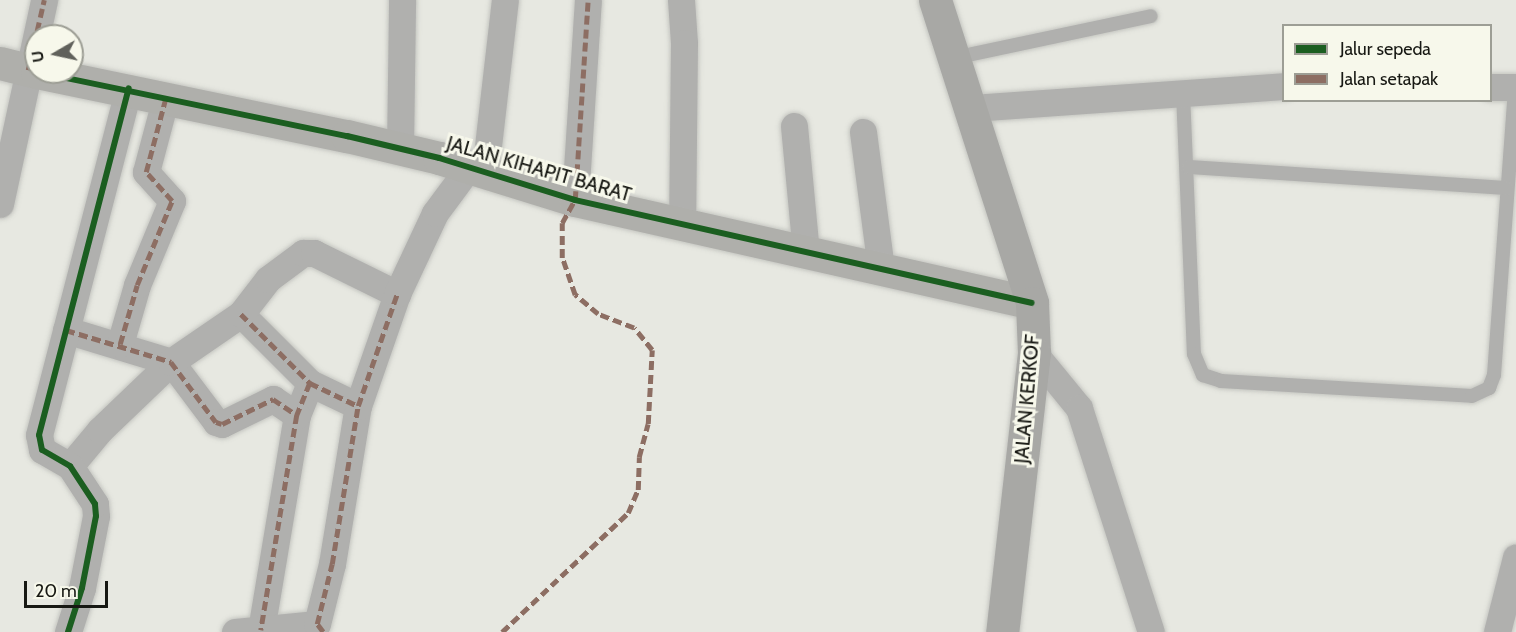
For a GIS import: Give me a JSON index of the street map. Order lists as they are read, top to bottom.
{
  "streets": {
    "main road": ["JALAN KERKOF"],
    "street": ["JALAN KIHAPIT BARAT"]
  },
  "crossings": [
    ["JALAN KIHAPIT BARAT", "JALAN KERKOF"]
  ],
  "legend": ["Jalur sepeda", "Jalan setapak"],
  "scale_bar": "20 m",
  "north": "left"
}
